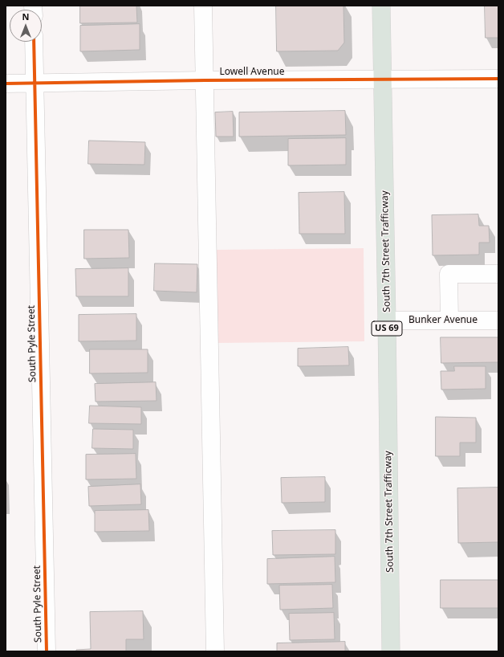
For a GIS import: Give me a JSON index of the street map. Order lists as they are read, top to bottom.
{
  "streets": {
    "main road": ["South 7th Street Trafficway", "US 69"],
    "street": ["Lowell Avenue", "Bunker Avenue", "South Pyle Street"]
  },
  "crossings": [
    ["Lowell Avenue", "South 7th Street Trafficway"],
    ["Lowell Avenue", "South Pyle Street"],
    ["South 7th Street Trafficway", "Bunker Avenue"]
  ],
  "north": "top"
}
